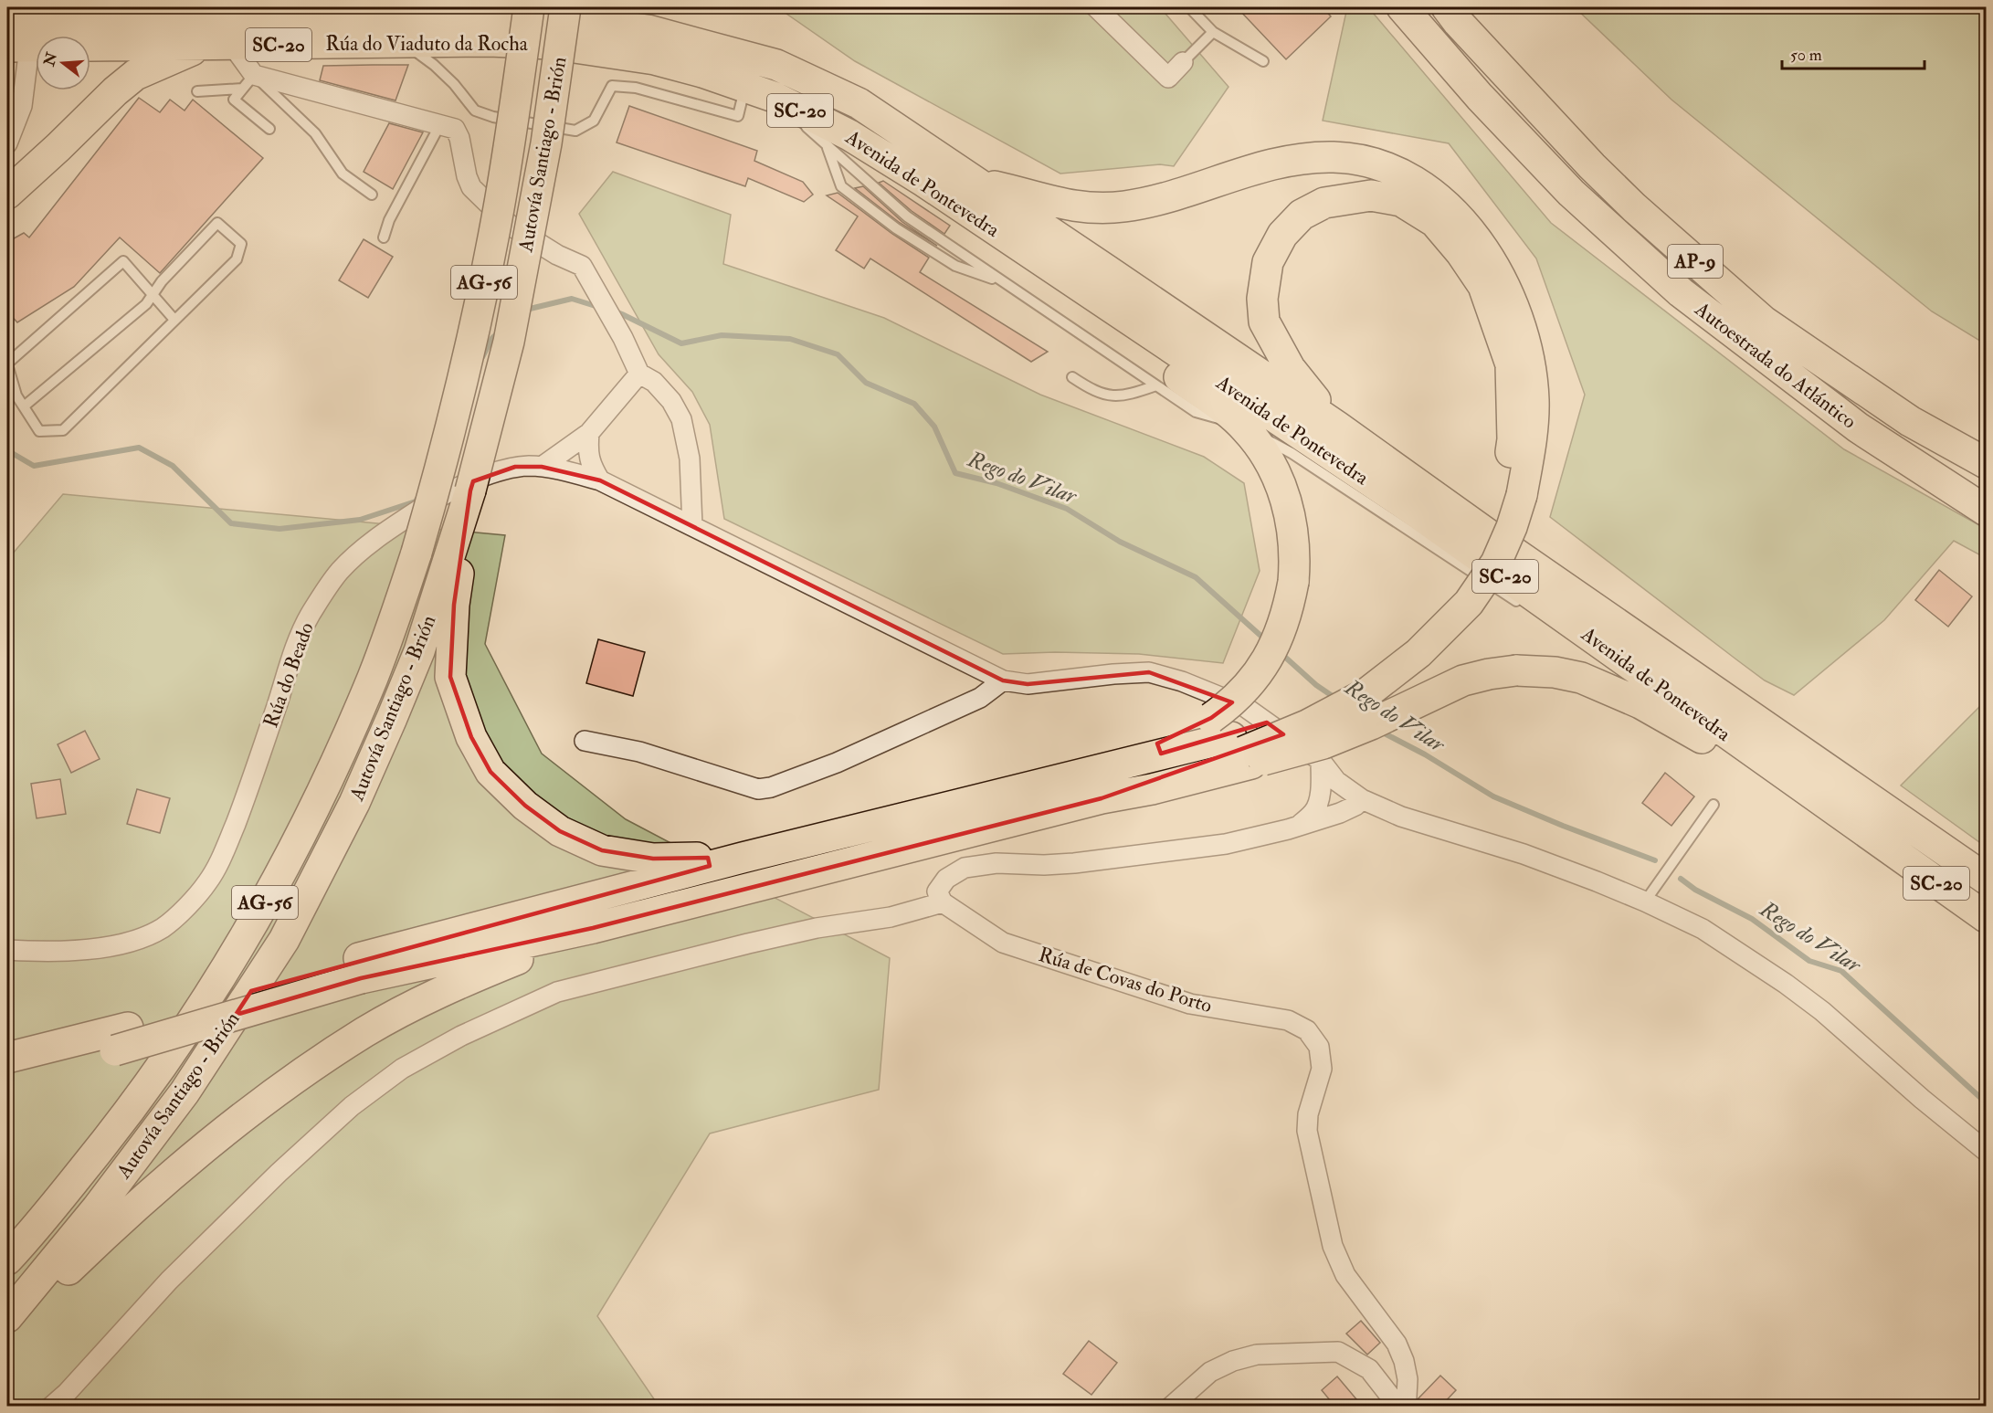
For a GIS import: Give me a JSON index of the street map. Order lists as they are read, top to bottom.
{
  "streets": {
    "highway": [
      "Rúa do Viaduto da Rocha",
      "SC-20",
      "Autovía Santiago - Brión",
      "Avenida de Pontevedra",
      "AP-9",
      "AG-56",
      "Autoestrada do Atlántico"
    ],
    "street": ["Rúa do Beado", "Rúa de Covas do Porto"]
  },
  "crossings": [
    ["Rúa do Viaduto da Rocha", "Autovía Santiago - Brión"],
    ["Rúa do Viaduto da Rocha", "Avenida de Pontevedra"],
    ["Autovía Santiago - Brión", "Avenida de Pontevedra"]
  ],
  "water": ["Rego do Vilar"],
  "scale_bar": "50 m",
  "north": "left"
}
